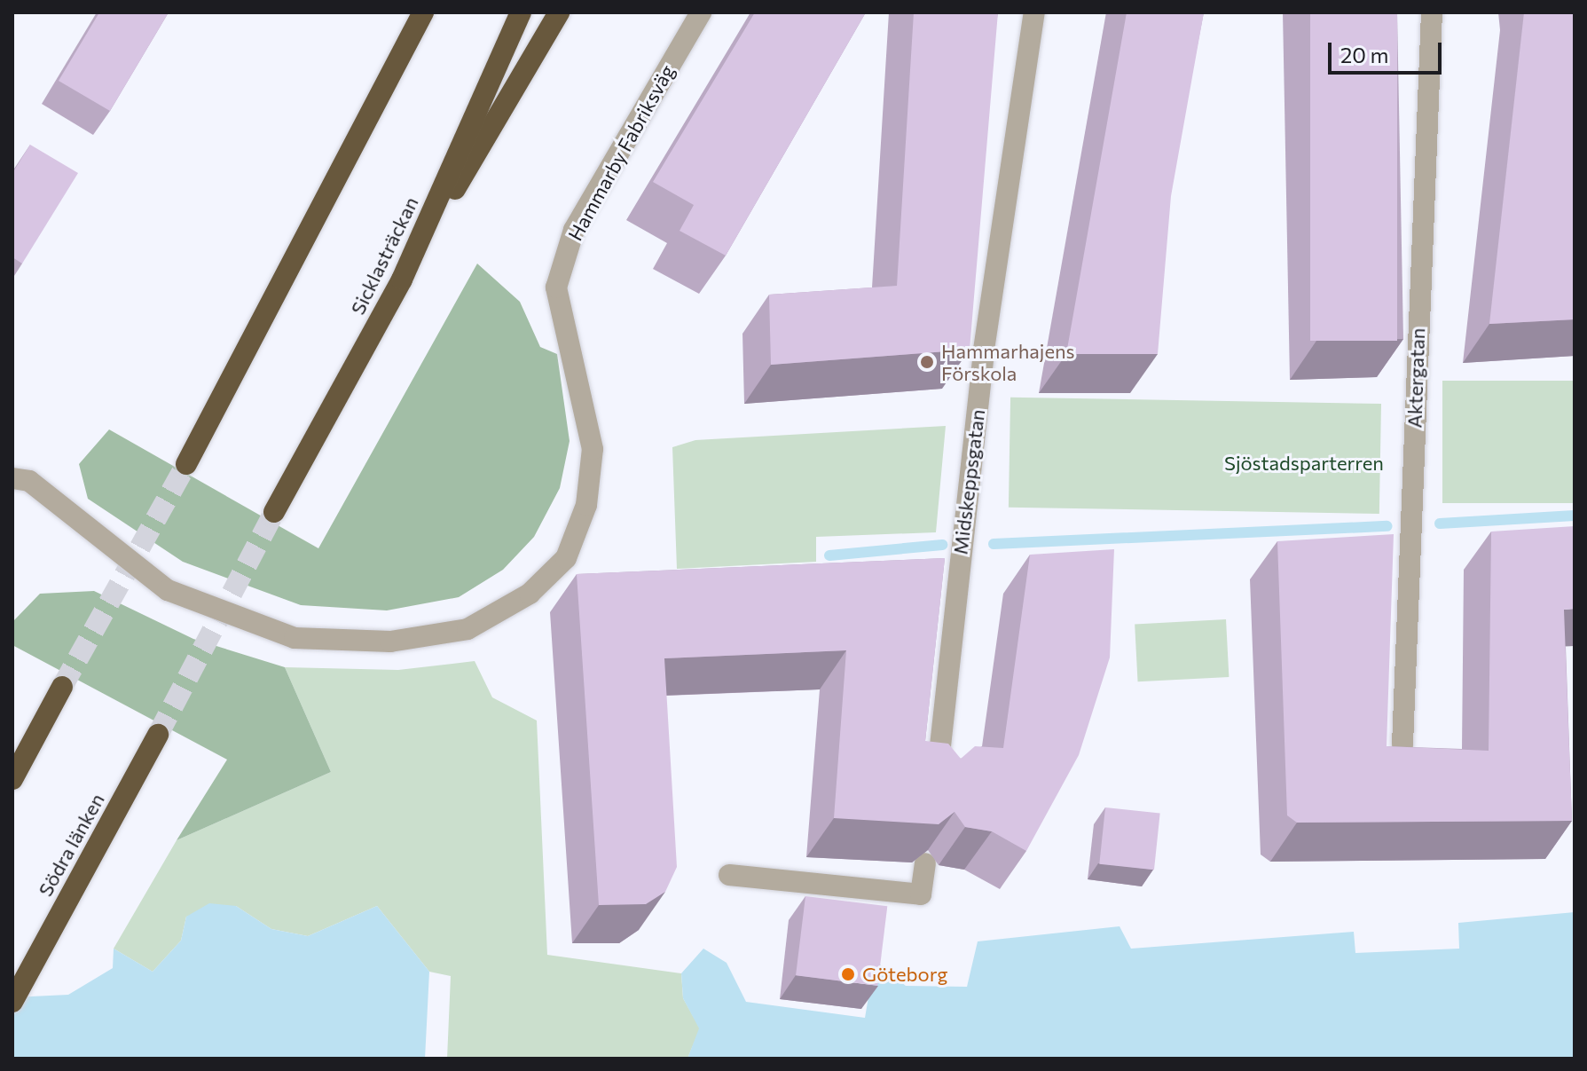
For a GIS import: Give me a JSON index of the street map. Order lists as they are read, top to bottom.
{
  "streets": {
    "highway": ["Sicklasträckan", "Södra länken"],
    "street": ["Hammarby Fabriksväg", "Aktergatan", "Midskeppsgatan"]
  },
  "parks": ["Sjöstadsparterren"],
  "places": ["Hammarhajens Förskola", "Göteborg"],
  "scale_bar": "20 m"
}
